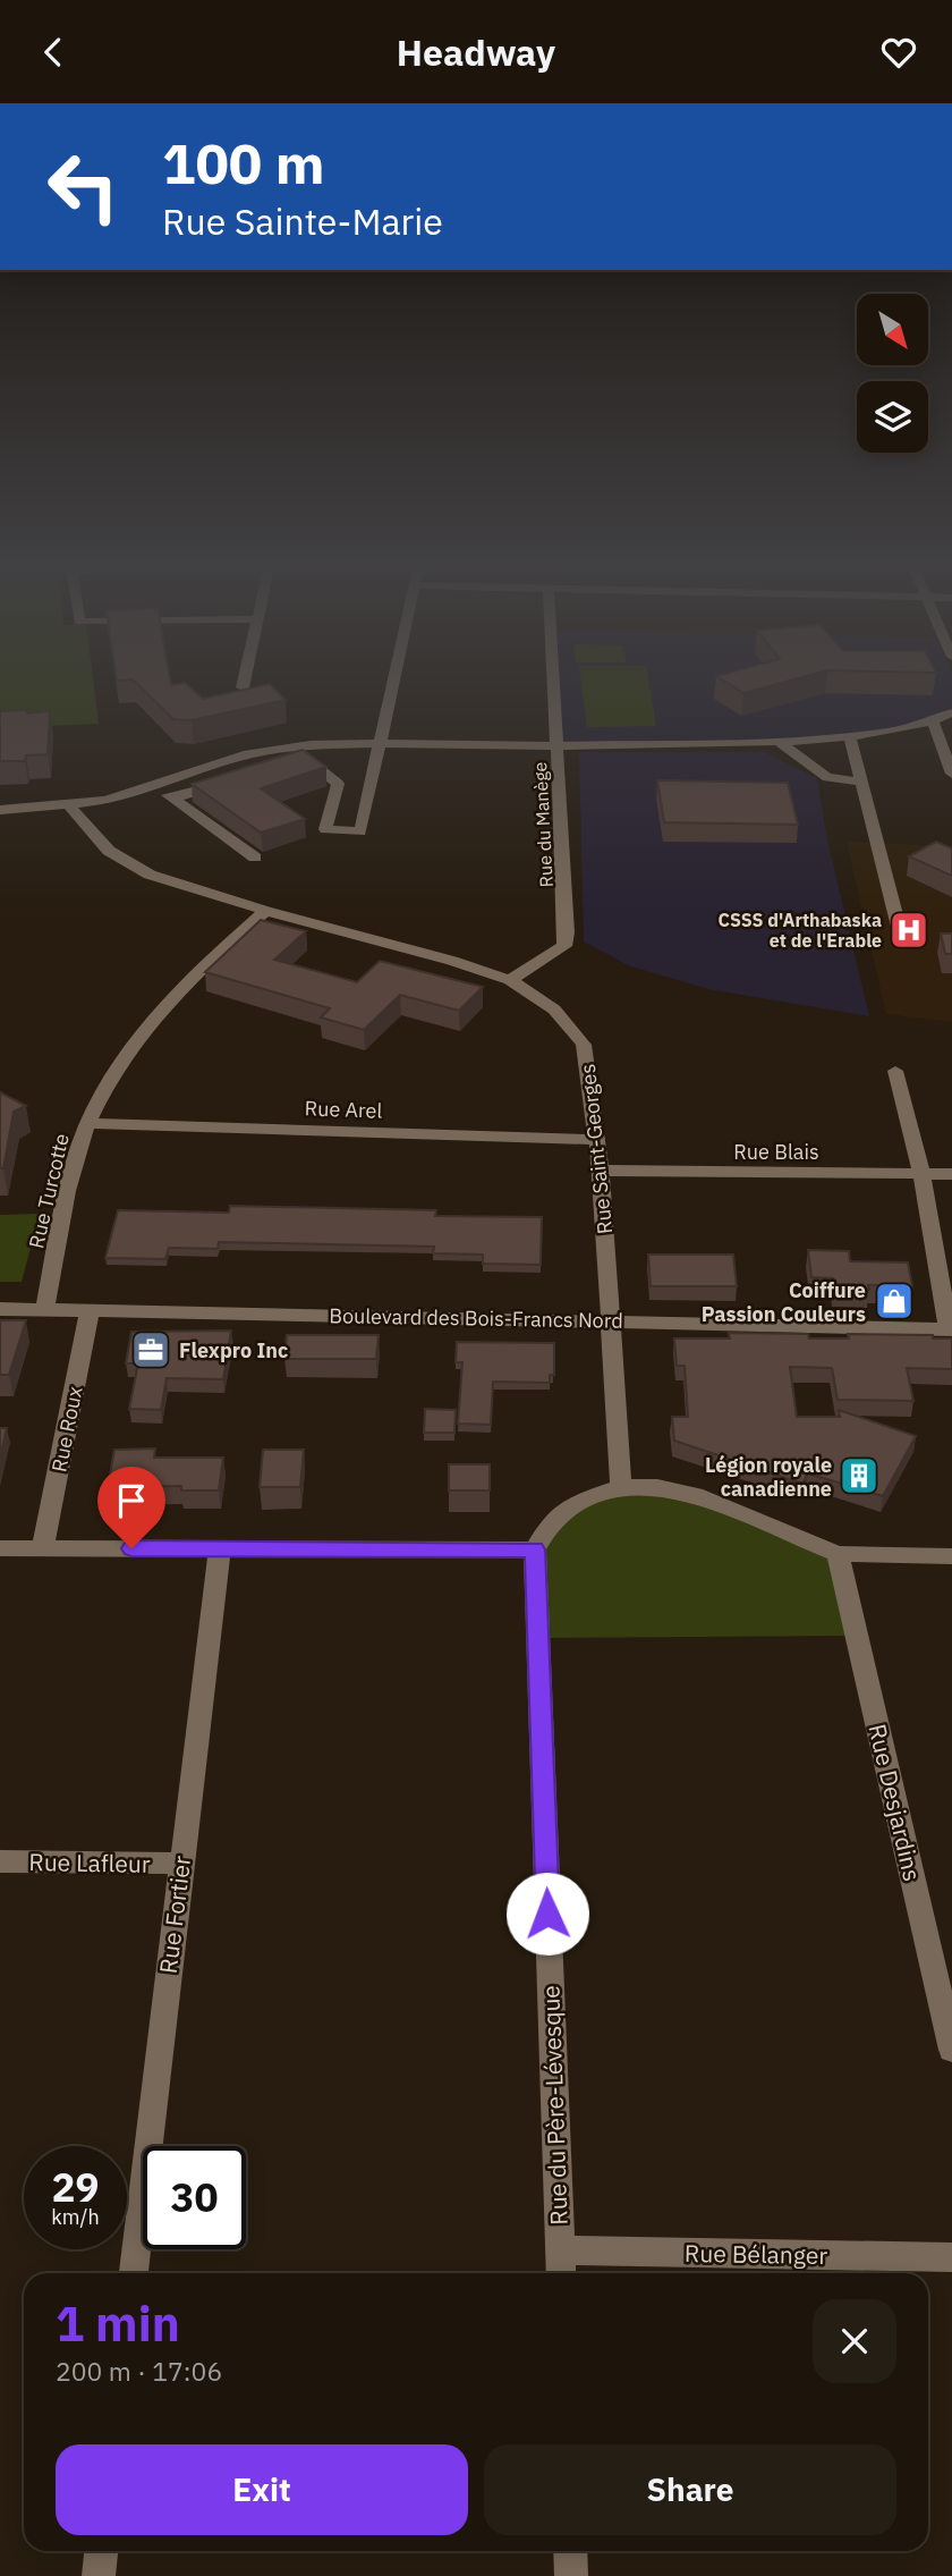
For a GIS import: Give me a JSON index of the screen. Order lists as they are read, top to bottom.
{
  "streets": {
    "street": [
      "Rue du Manège",
      "Rue Arel",
      "Rue Saint-Georges",
      "Rue Blais",
      "Rue Turcotte",
      "Boulevard des Bois-Francs Nord",
      "Rue Roux",
      "Rue Desjardins",
      "Rue Lafleur",
      "Rue Fortier",
      "Rue du Père-Lévesque",
      "Rue Bélanger"
    ]
  },
  "crossings": [
    ["Rue du Manège", "Rue Saint-Georges"],
    ["Rue Arel", "Rue Saint-Georges"],
    ["Rue Arel", "Rue Turcotte"],
    ["Rue Saint-Georges", "Rue Blais"],
    ["Rue Saint-Georges", "Rue Turcotte"],
    ["Rue Saint-Georges", "Boulevard des Bois-Francs Nord"],
    ["Rue Turcotte", "Boulevard des Bois-Francs Nord"],
    ["Boulevard des Bois-Francs Nord", "Rue Roux"],
    ["Rue Lafleur", "Rue Fortier"],
    ["Rue du Père-Lévesque", "Rue Bélanger"]
  ],
  "places": {
    "hospital": ["CSSS d'Arthabaska et de l'Erable"],
    "shop": ["Coiffure Passion Couleurs"],
    "office": ["Flexpro Inc"],
    "building": ["Légion royale canadienne"]
  },
  "north": "bottom right",
  "page": {
    "header": "Headway",
    "turn": ["100 m", "Rue Sainte-Marie"],
    "speed": "29 km/h",
    "limit": "30",
    "heading": ["1 min", "200 m · 17:06"],
    "buttons": ["Exit", "Share"]
  }
}
